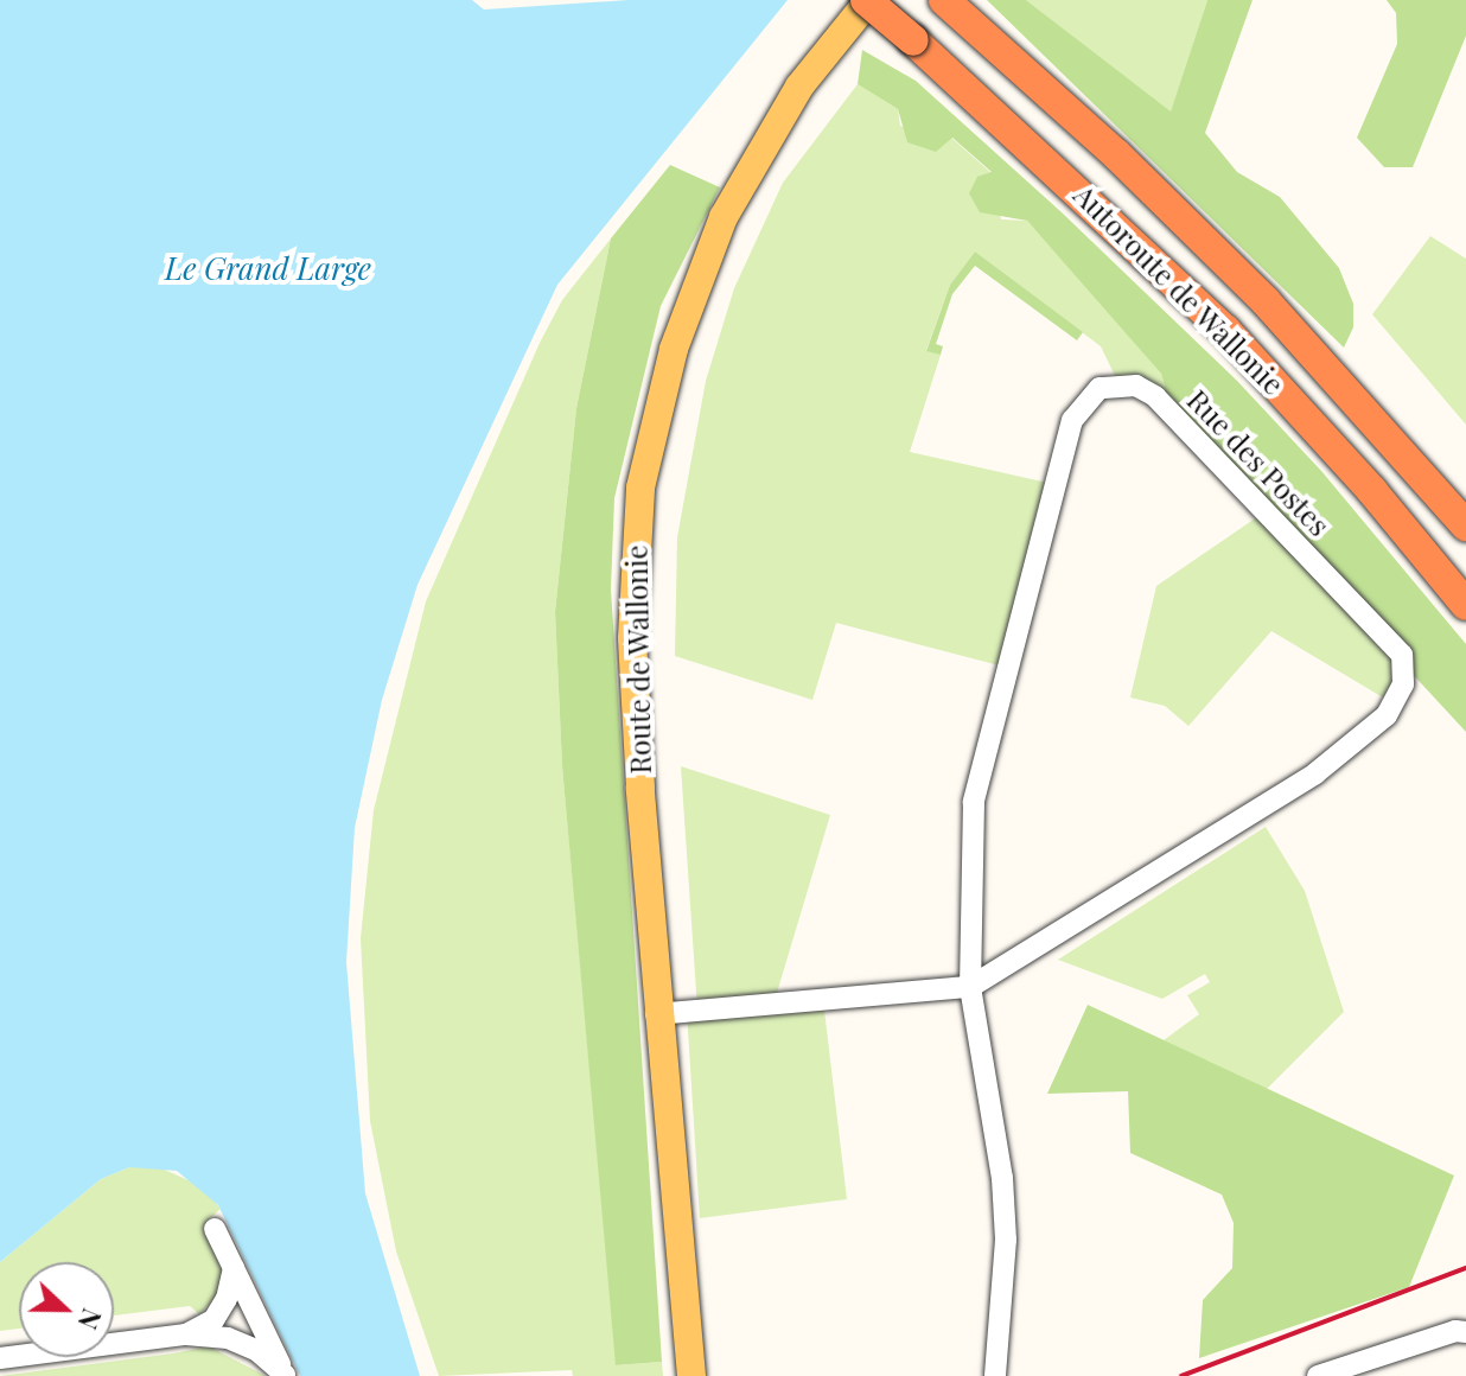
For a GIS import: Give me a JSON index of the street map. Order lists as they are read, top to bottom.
{
  "streets": {
    "highway": ["Autoroute de Wallonie"],
    "main road": ["Route de Wallonie"],
    "street": ["Rue des Postes"]
  },
  "crossings": [
    ["Autoroute de Wallonie", "Route de Wallonie"],
    ["Rue des Postes", "Route de Wallonie"]
  ],
  "water": ["Le Grand Large"],
  "north": "right"
}
